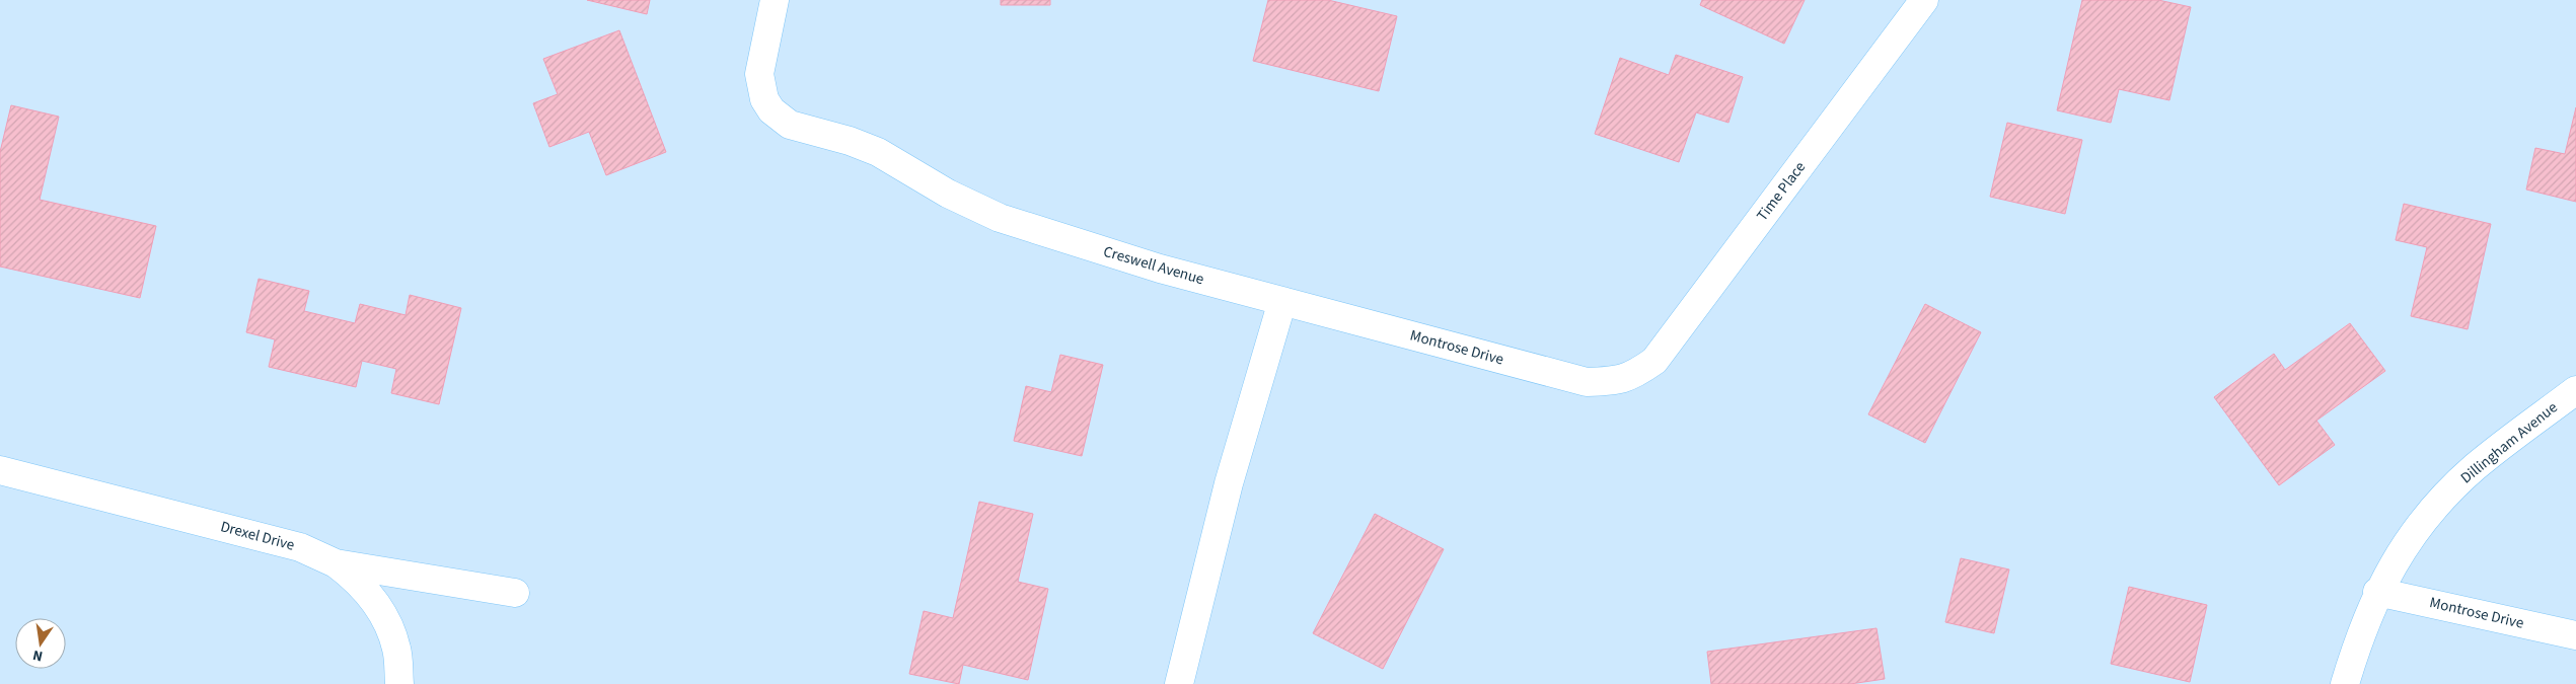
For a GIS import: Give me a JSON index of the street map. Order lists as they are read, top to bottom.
{
  "streets": {
    "street": [
      "Time Place",
      "Creswell Avenue",
      "Montrose Drive",
      "Dillingham Avenue",
      "Drexel Drive"
    ]
  },
  "crossings": [
    ["Time Place", "Montrose Drive"],
    ["Creswell Avenue", "Montrose Drive"],
    ["Montrose Drive", "Dillingham Avenue"]
  ],
  "north": "bottom"
}
